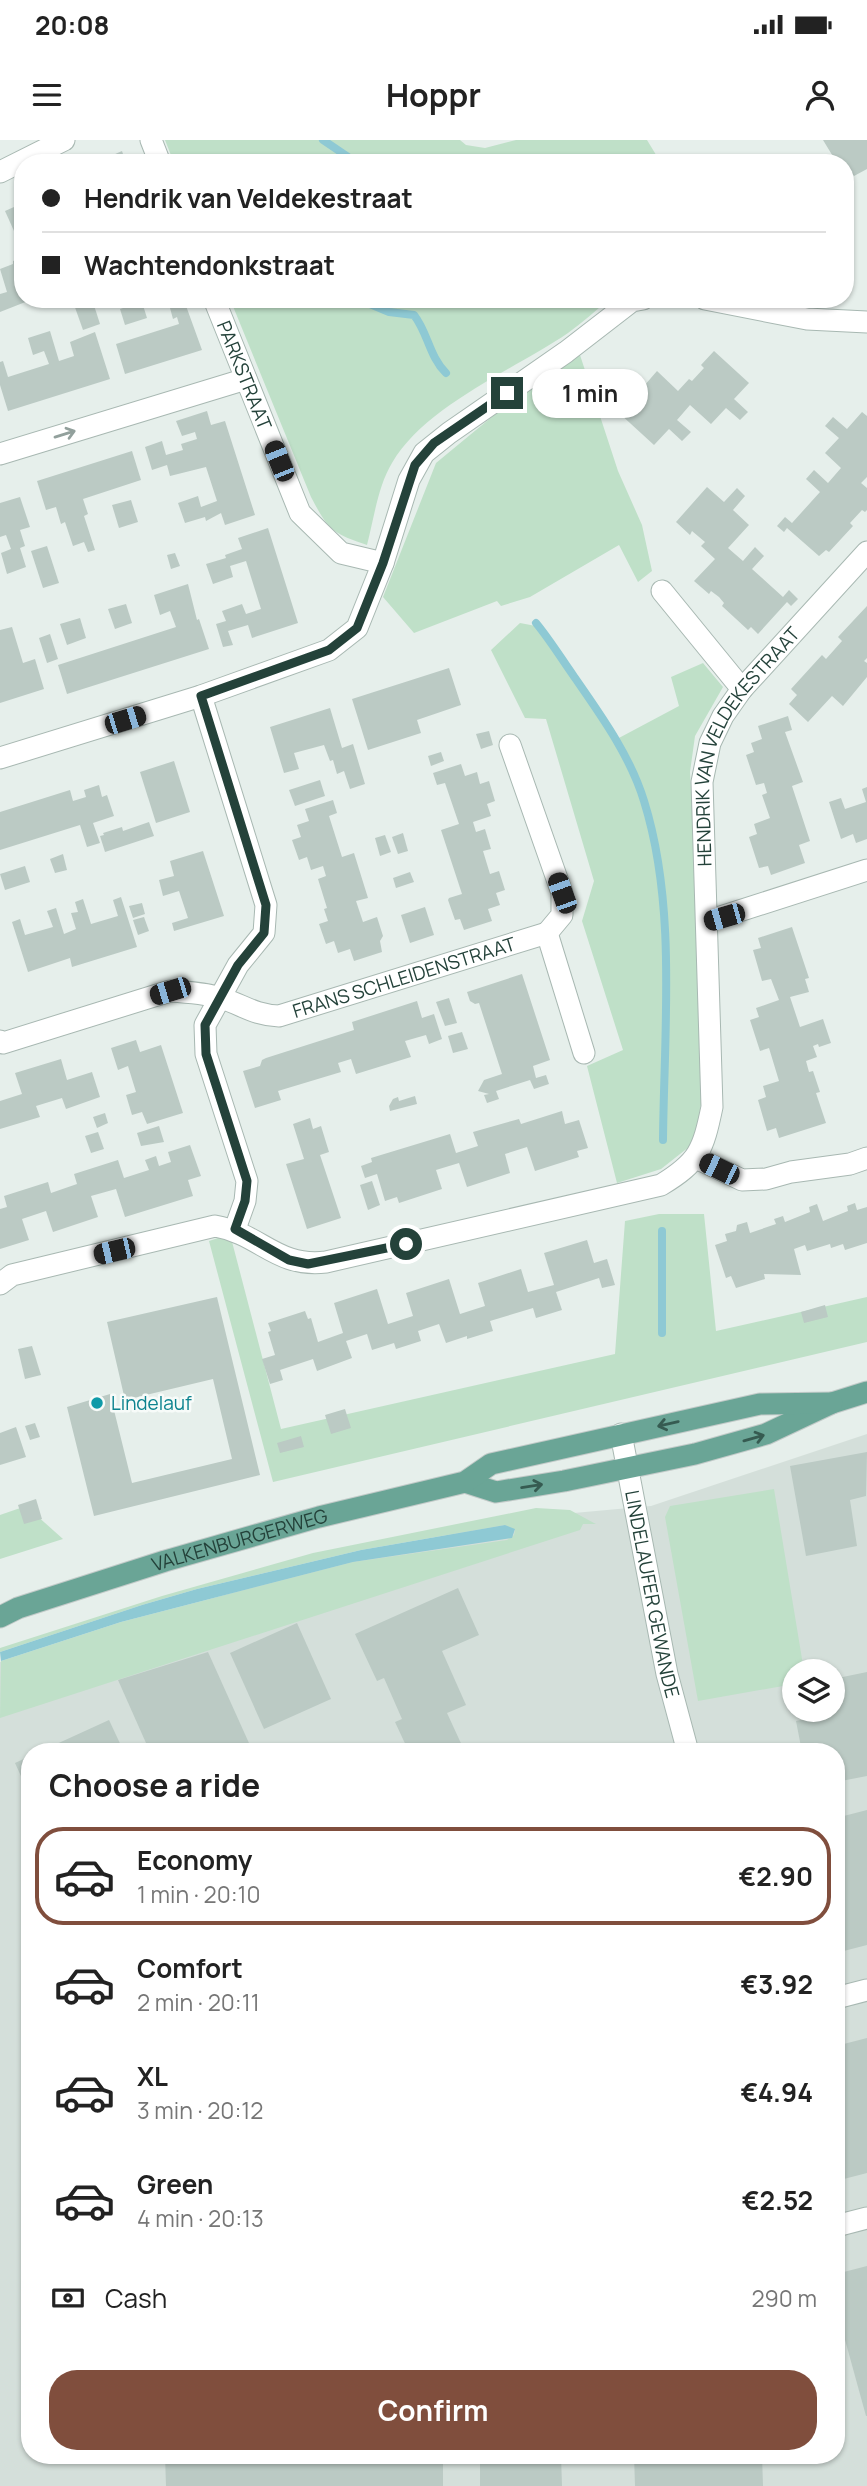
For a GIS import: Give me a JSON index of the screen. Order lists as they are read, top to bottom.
{
  "streets": {
    "main road": ["VALKENBURGERWEG"],
    "street": [
      "PARKSTRAAT",
      "HENDRIK VAN VELDEKESTRAAT",
      "FRANS SCHLEIDENSTRAAT",
      "LINDELAUFER GEWANDE"
    ]
  },
  "crossings": [
    ["VALKENBURGERWEG", "LINDELAUFER GEWANDE"]
  ],
  "places": ["Lindelauf"],
  "page": {
    "status": "20:08",
    "header": "Hoppr",
    "banner": ["Hendrik van Veldekestraat", "Wachtendonkstraat"],
    "bubble": "1 min",
    "heading": "Choose a ride",
    "list": [
      {
        "name": "Economy",
        "note": "1 min · 20:10",
        "value": "€2.90"
      },
      {
        "name": "Comfort",
        "note": "2 min · 20:11",
        "value": "€3.92"
      },
      {
        "name": "XL",
        "note": "3 min · 20:12",
        "value": "€4.94"
      },
      {
        "name": "Green",
        "note": "4 min · 20:13",
        "value": "€2.52"
      }
    ],
    "pay": ["Cash", "290 m"],
    "buttons": "Confirm"
  }
}
